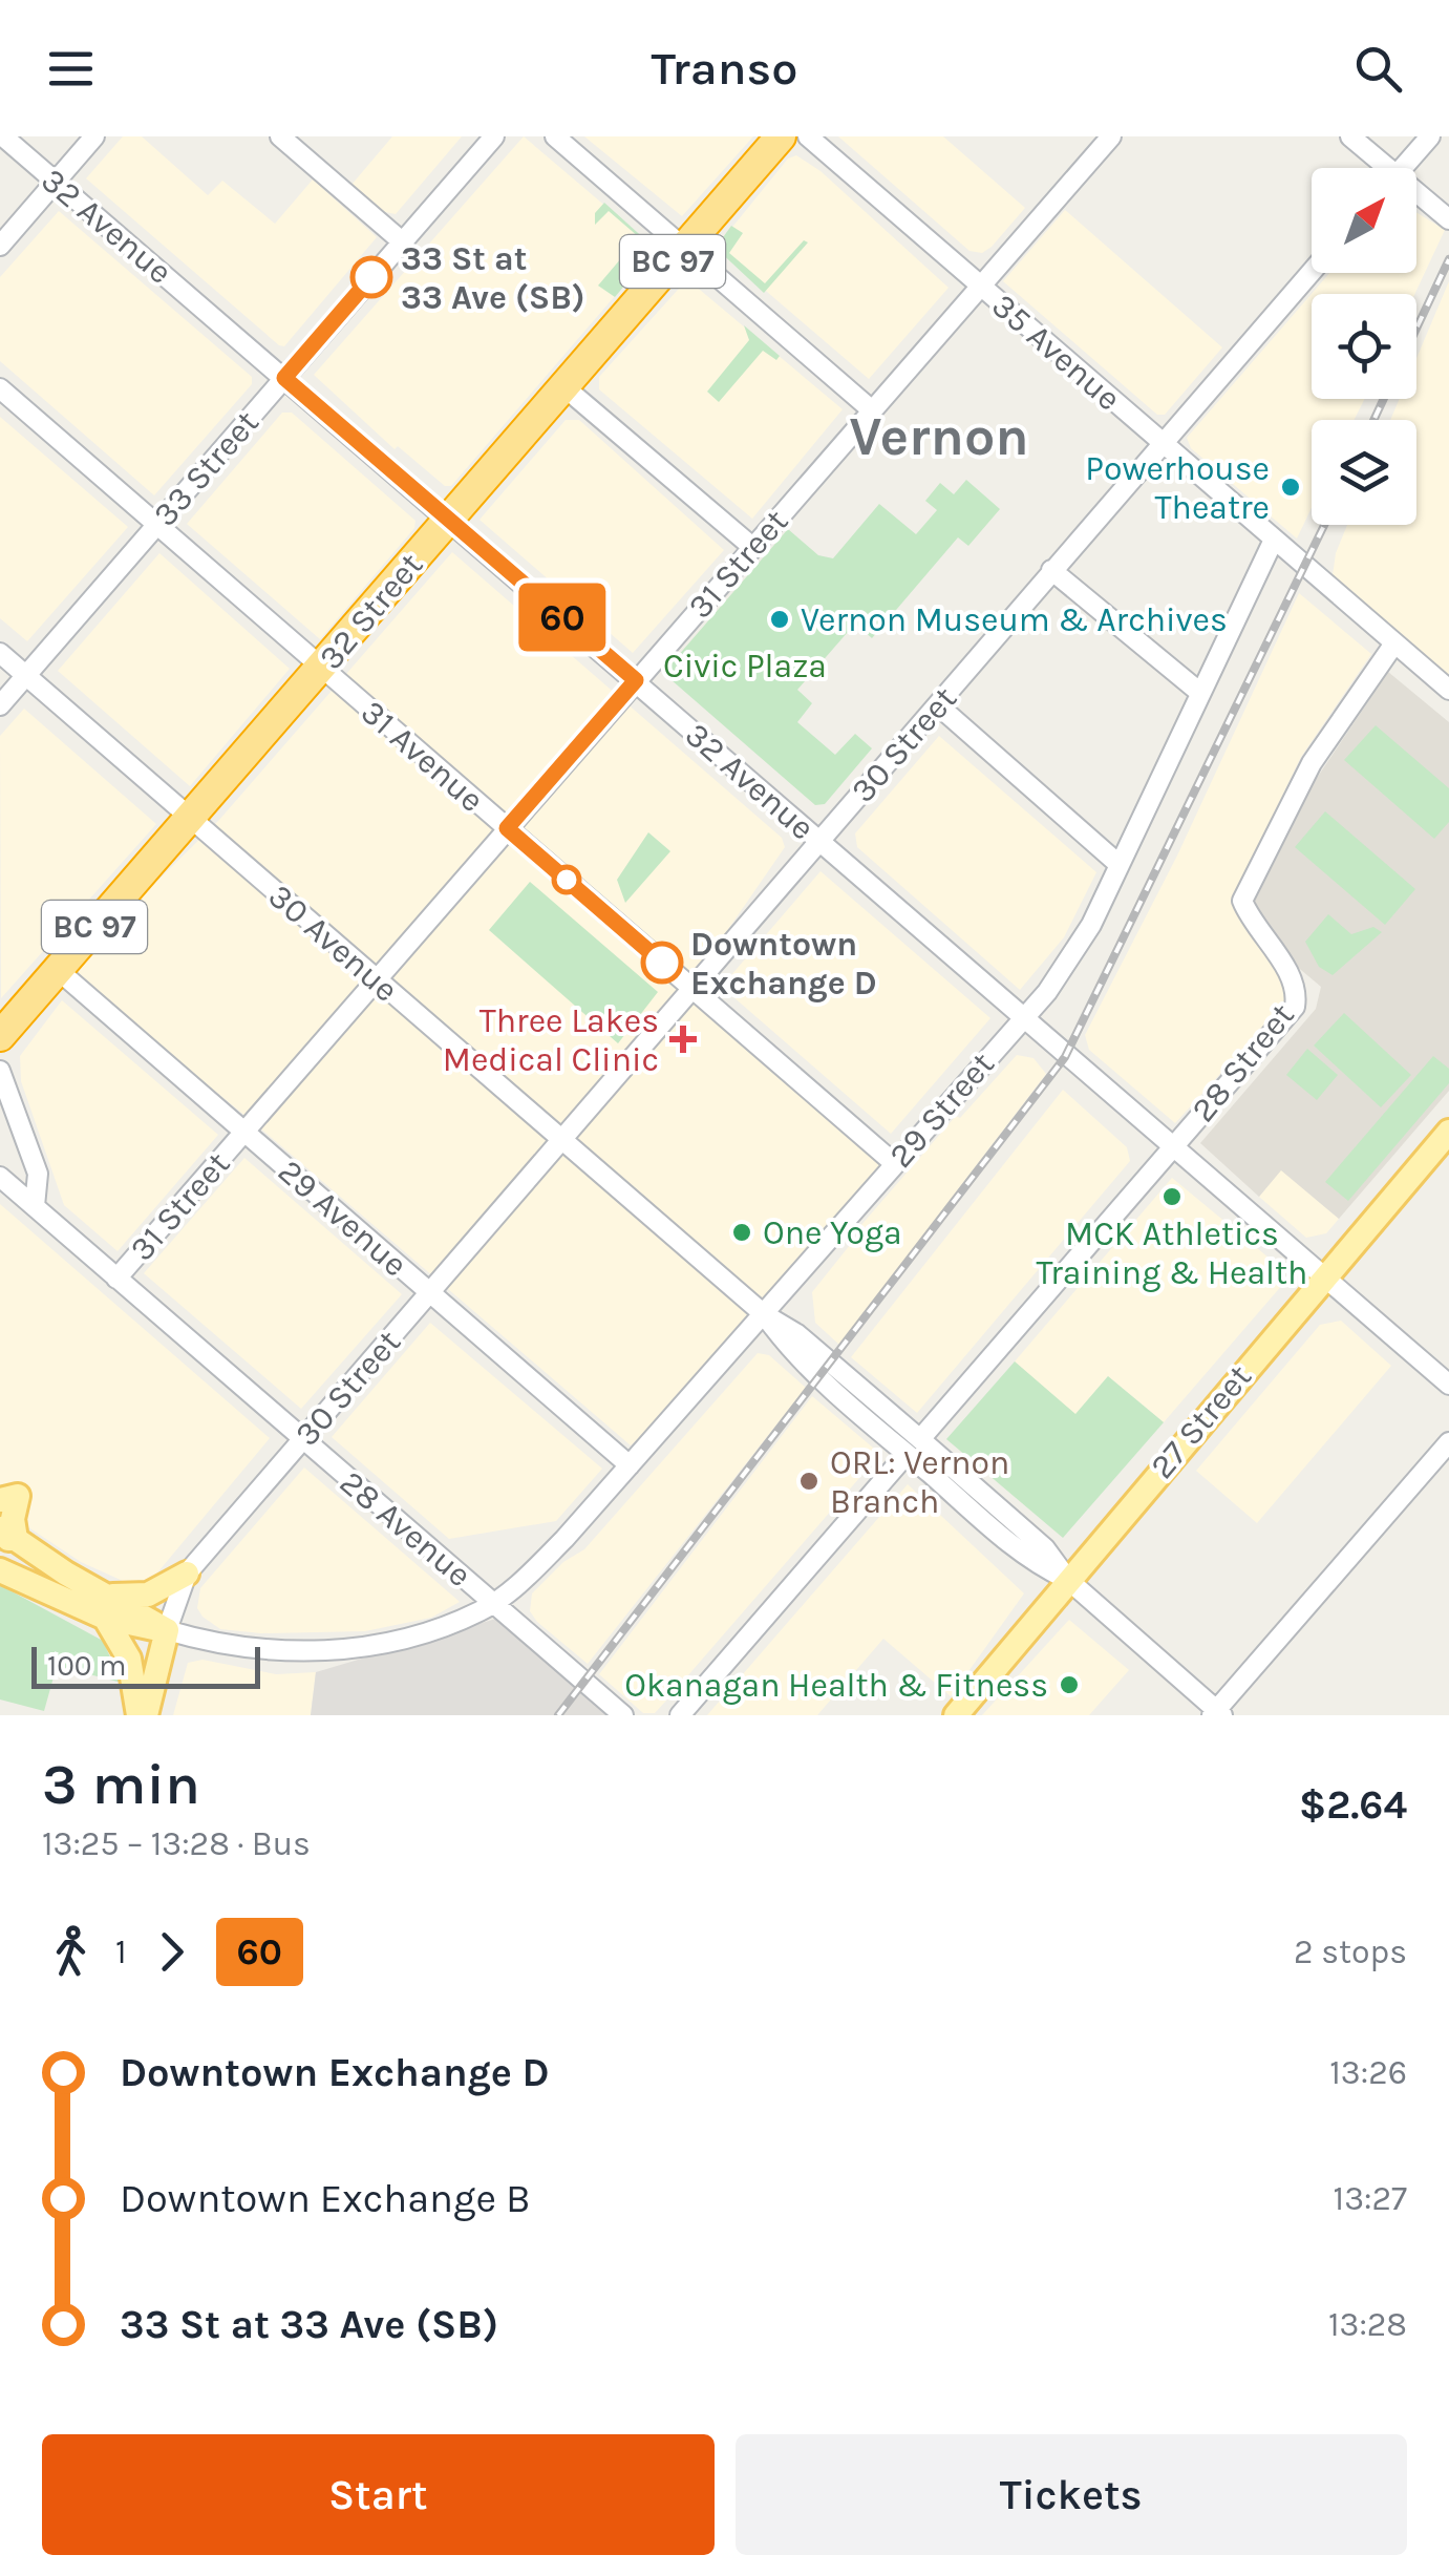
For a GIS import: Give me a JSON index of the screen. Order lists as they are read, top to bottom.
{
  "streets": {
    "highway": ["BC 97", "32 Street"],
    "main road": ["27 Street"],
    "street": [
      "32 Avenue",
      "35 Avenue",
      "33 Street",
      "31 Street",
      "30 Street",
      "31 Avenue",
      "30 Avenue",
      "28 Street",
      "29 Street",
      "29 Avenue",
      "28 Avenue"
    ]
  },
  "crossings": [
    ["32 Avenue", "33 Street"],
    ["32 Avenue", "31 Street"],
    ["32 Avenue", "32 Street"],
    ["32 Avenue", "30 Street"],
    ["32 Avenue", "28 Street"],
    ["32 Avenue", "29 Street"],
    ["32 Avenue", "27 Street"],
    ["35 Avenue", "31 Street"],
    ["35 Avenue", "30 Street"],
    ["35 Avenue", "28 Street"],
    ["35 Avenue", "29 Street"],
    ["33 Street", "31 Avenue"],
    ["33 Street", "30 Avenue"],
    ["31 Street", "31 Avenue"],
    ["31 Street", "30 Avenue"],
    ["31 Street", "29 Avenue"],
    ["31 Street", "28 Avenue"],
    ["32 Street", "31 Avenue"],
    ["32 Street", "30 Avenue"],
    ["32 Street", "29 Avenue"],
    ["30 Street", "31 Avenue"],
    ["30 Street", "30 Avenue"],
    ["30 Street", "29 Street"],
    ["30 Street", "29 Avenue"],
    ["30 Street", "28 Avenue"],
    ["31 Avenue", "29 Street"],
    ["30 Avenue", "28 Street"],
    ["30 Avenue", "29 Street"],
    ["30 Avenue", "27 Street"],
    ["29 Street", "29 Avenue"],
    ["29 Street", "28 Avenue"]
  ],
  "districts": ["Vernon"],
  "parks": ["Civic Plaza"],
  "places": {
    "other": [
      "33 St at 33 Ave (SB)",
      "Powerhouse Theatre",
      "Vernon Museum & Archives",
      "Downtown Exchange D",
      "MCK Athletics Training & Health",
      "One Yoga",
      "ORL: Vernon Branch",
      "Okanagan Health & Fitness"
    ],
    "health": ["Three Lakes Medical Clinic"]
  },
  "lines": ["bus line 60"],
  "scale_bar": "100 m",
  "north": "top right",
  "page": {
    "header": "Transo",
    "on_map": "60",
    "scale": "100 m",
    "heading": ["3 min", "13:25 – 13:28 · Bus", "$2.64"],
    "legs": ["1", "60", "2 stops"],
    "list": [
      {
        "name": "Downtown Exchange D",
        "value": "13:26"
      },
      {
        "name": "Downtown Exchange B",
        "value": "13:27"
      },
      {
        "name": "33 St at 33 Ave (SB)",
        "value": "13:28"
      }
    ],
    "buttons": ["Start", "Tickets"]
  }
}
